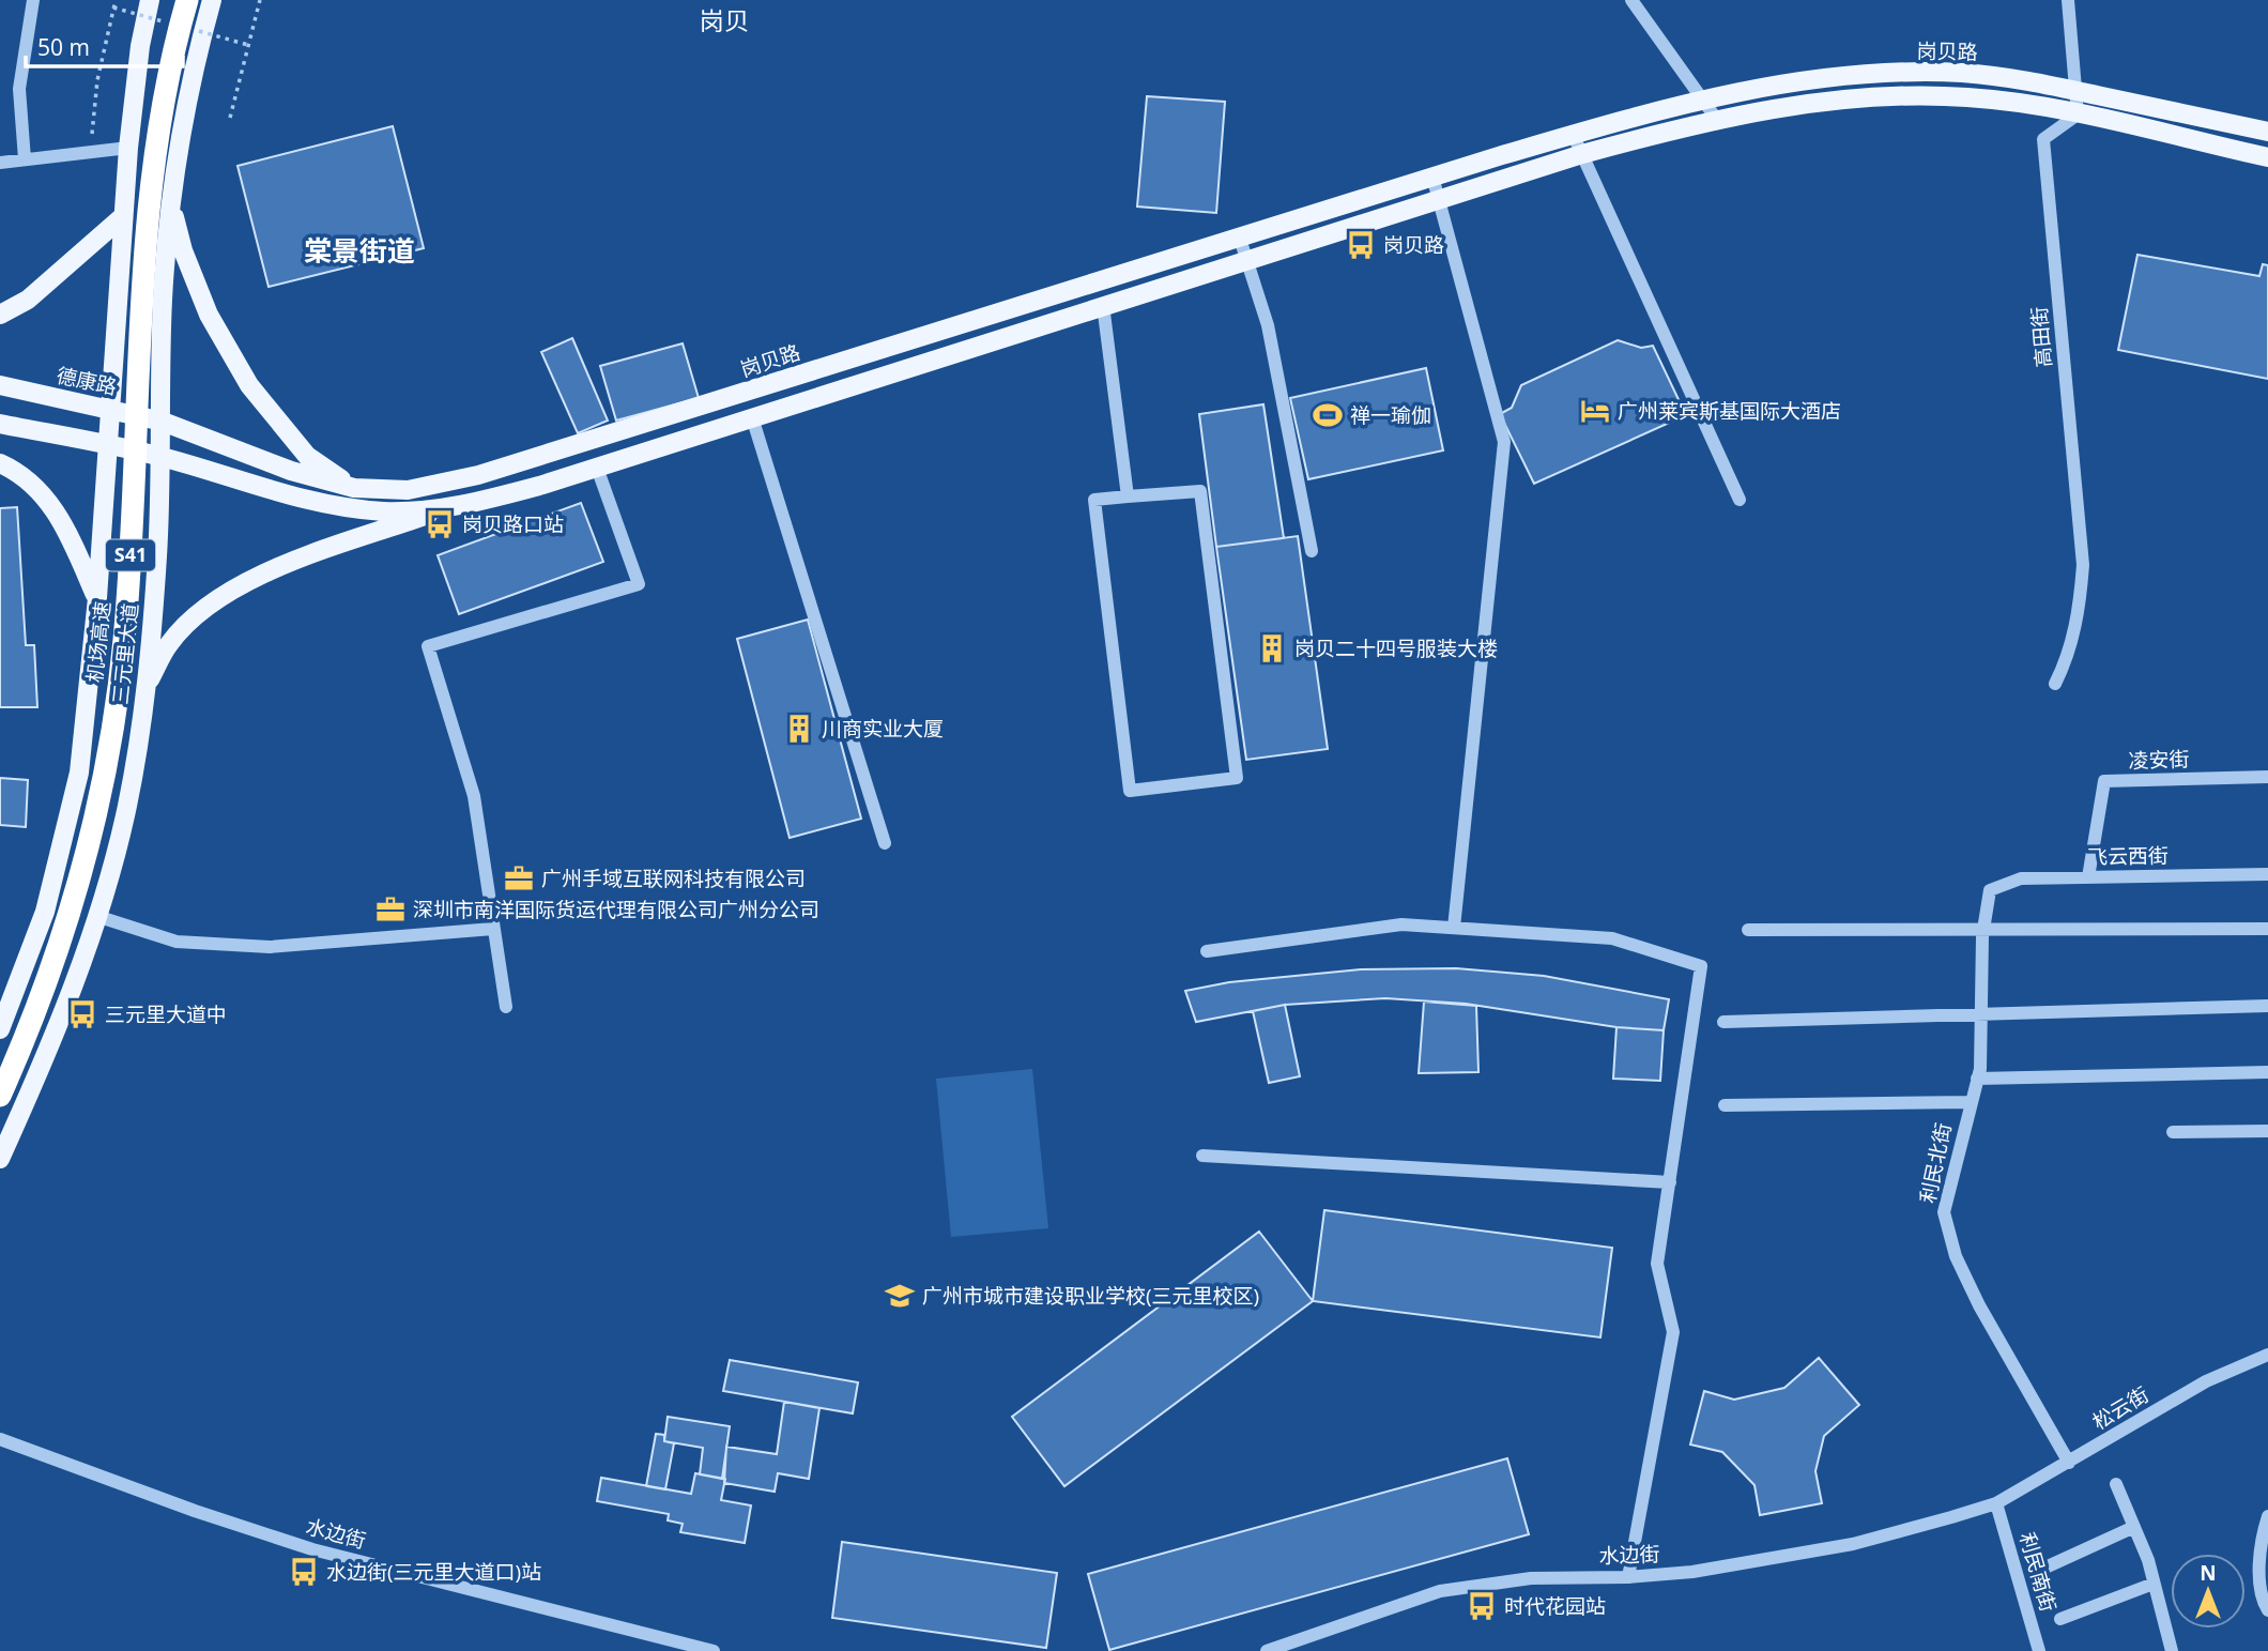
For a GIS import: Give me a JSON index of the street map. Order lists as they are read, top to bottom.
{
  "streets": {
    "highway": ["S41", "机场高速"],
    "main road": ["岗贝路", "德康路", "三元里大道"],
    "street": [
      "高田街",
      "凌安街",
      "飞云西街",
      "利民北街",
      "松云街",
      "水边街",
      "利民南街"
    ]
  },
  "crossings": [
    ["岗贝路", "德康路"],
    ["岗贝路", "三元里大道"],
    ["德康路", "三元里大道"],
    ["凌安街", "飞云西街"],
    ["飞云西街", "利民北街"],
    ["利民北街", "松云街"],
    ["松云街", "水边街"],
    ["松云街", "利民南街"],
    ["水边街", "利民南街"]
  ],
  "districts": ["岗贝", "棠景街道"],
  "places": {
    "bus stop": [
      "岗贝路",
      "岗贝路口站",
      "三元里大道中",
      "水边街(三元里大道口)站",
      "时代花园站"
    ],
    "hotel": ["广州莱宾斯基国际大酒店"],
    "sports": ["禅一瑜伽"],
    "building": ["岗贝二十四号服装大楼", "川商实业大厦"],
    "office": ["广州手域互联网科技有限公司", "深圳市南洋国际货运代理有限公司广州分公司"],
    "school or university": ["广州市城市建设职业学校(三元里校区)"]
  },
  "scale_bar": "50 m",
  "north": "top"
}
